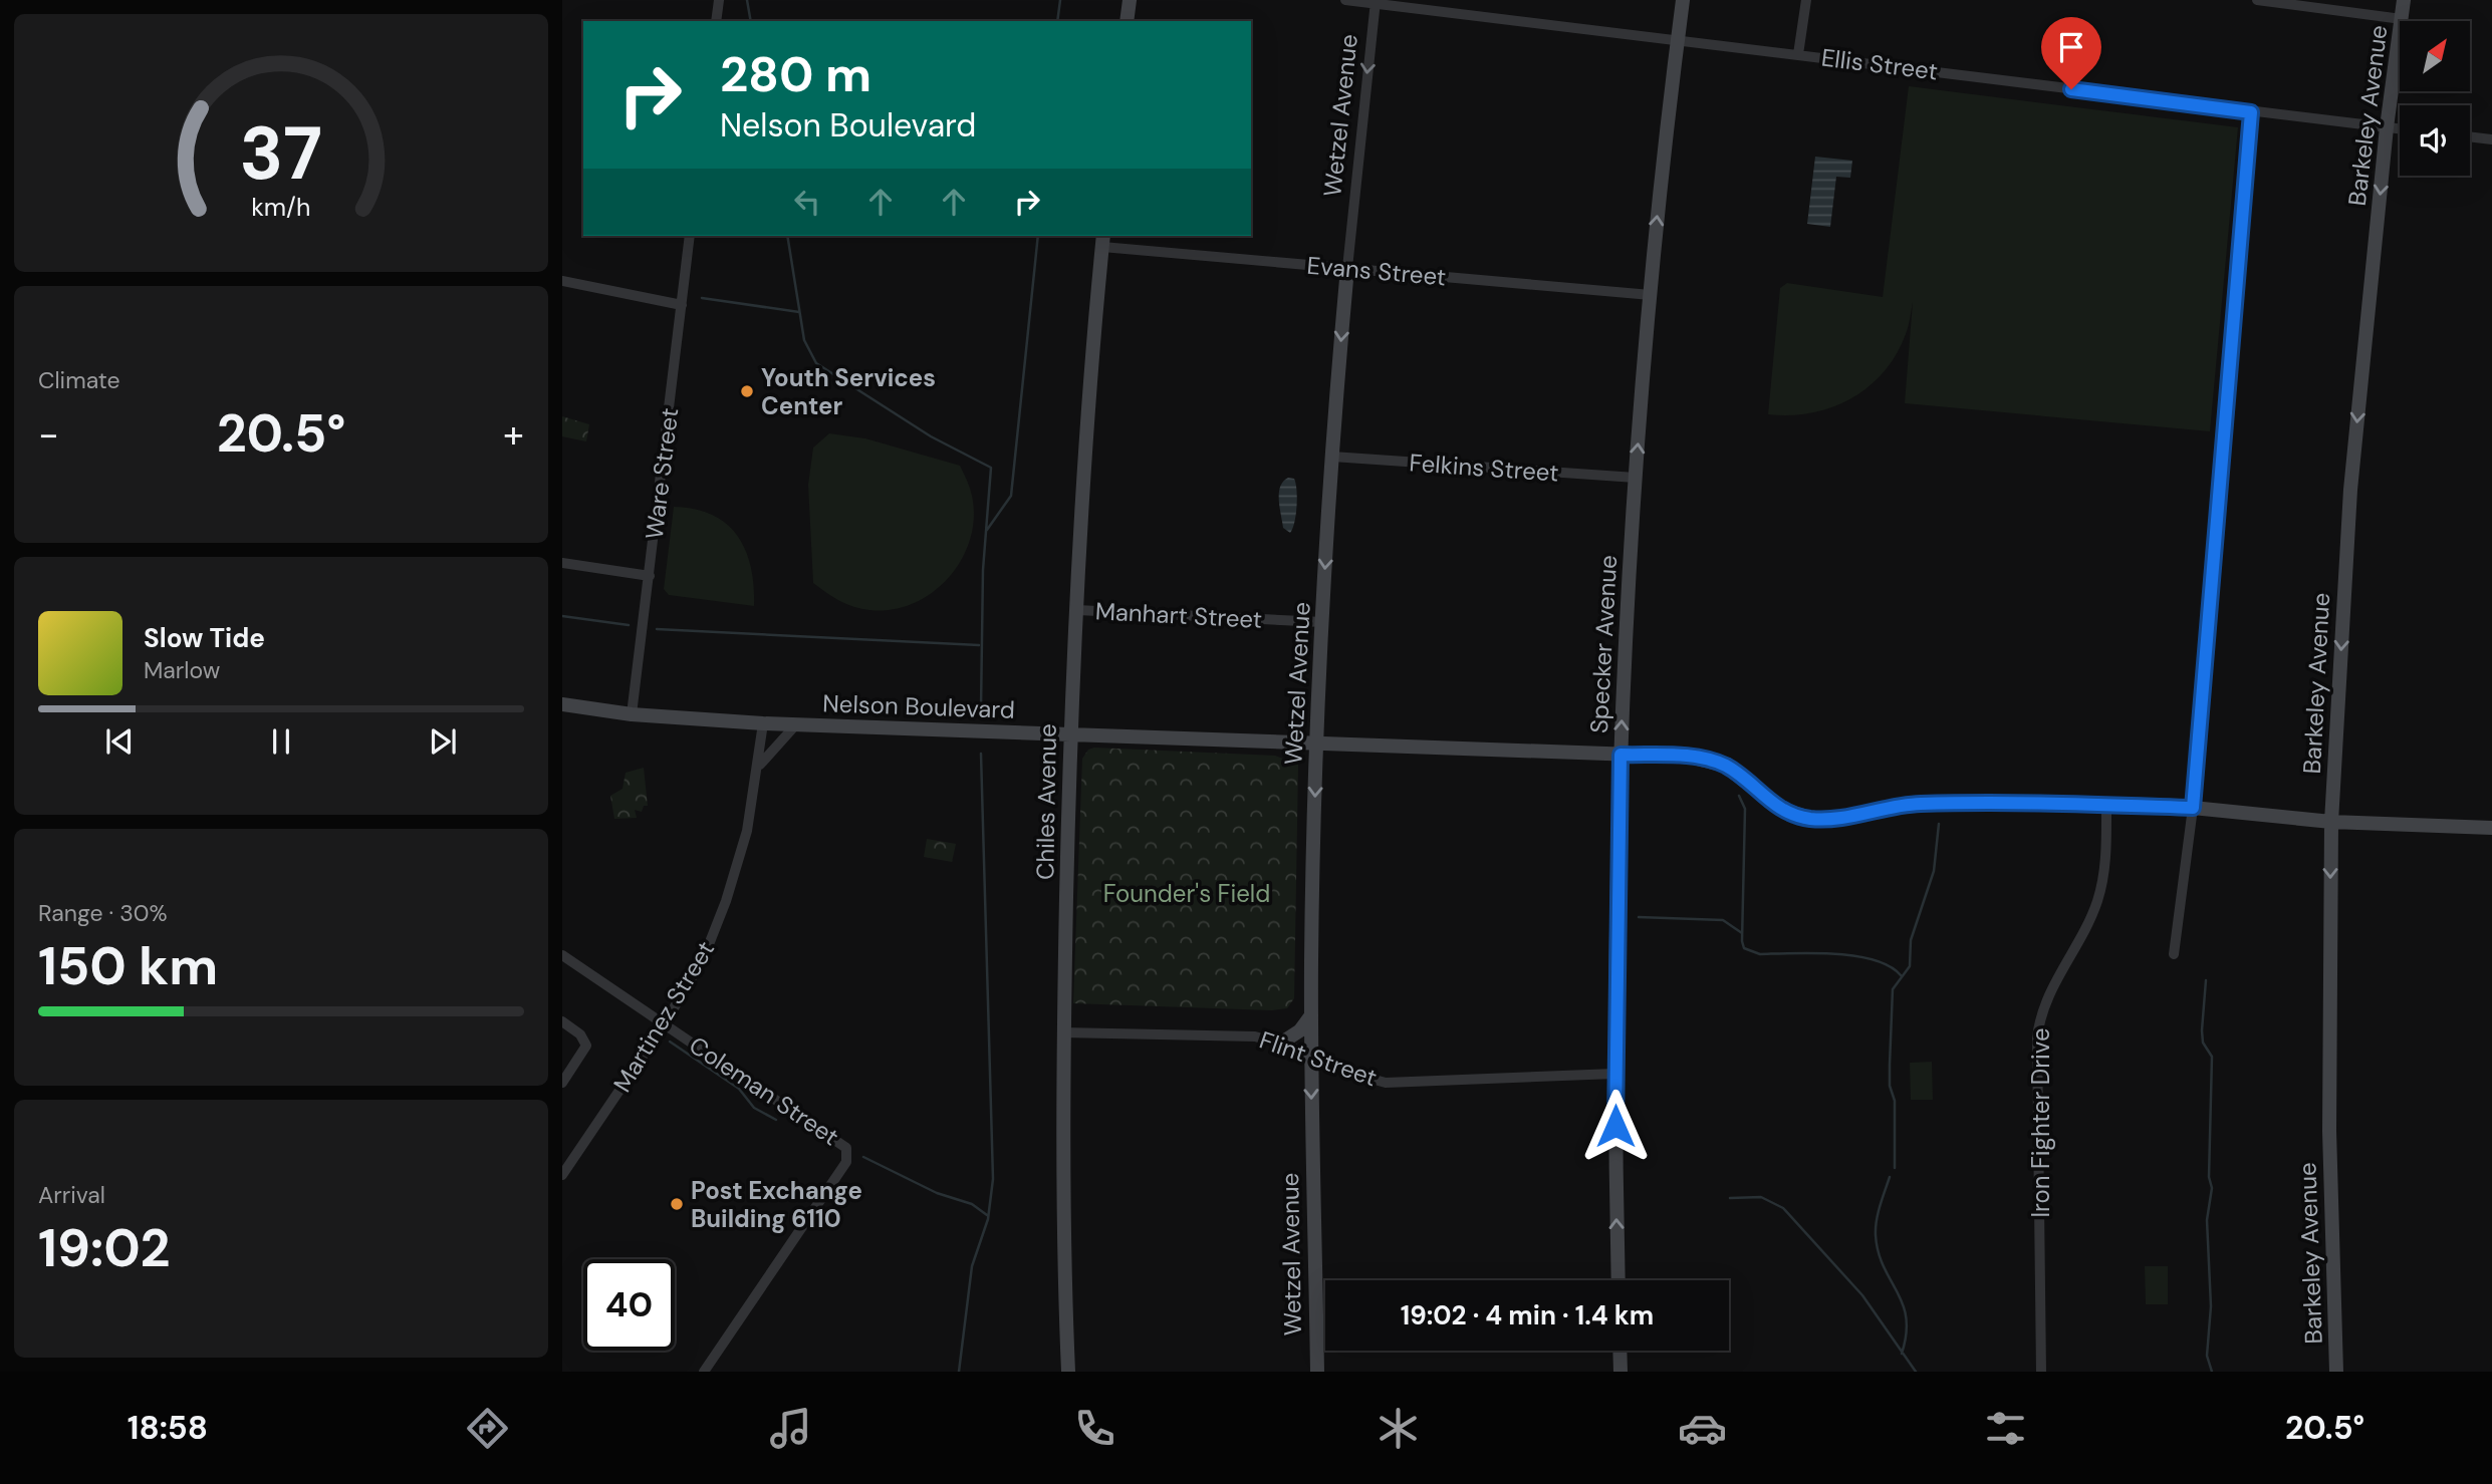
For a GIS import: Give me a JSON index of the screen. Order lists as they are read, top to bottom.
{
  "streets": {
    "street": [
      "Ellis Street",
      "Wetzel Avenue",
      "Barkeley Avenue",
      "Evans Street",
      "Felkins Street",
      "Ware Street",
      "Manhart Street",
      "Specker Avenue",
      "Nelson Boulevard",
      "Chiles Avenue",
      "Martinez Street",
      "Flint Street",
      "Coleman Street",
      "Iron Fighter Drive"
    ]
  },
  "crossings": [
    ["Ellis Street", "Wetzel Avenue"],
    ["Ellis Street", "Barkeley Avenue"],
    ["Ellis Street", "Specker Avenue"],
    ["Wetzel Avenue", "Evans Street"],
    ["Wetzel Avenue", "Felkins Street"],
    ["Wetzel Avenue", "Manhart Street"],
    ["Wetzel Avenue", "Nelson Boulevard"],
    ["Wetzel Avenue", "Flint Street"],
    ["Evans Street", "Specker Avenue"],
    ["Evans Street", "Chiles Avenue"],
    ["Felkins Street", "Specker Avenue"],
    ["Ware Street", "Nelson Boulevard"],
    ["Manhart Street", "Chiles Avenue"],
    ["Specker Avenue", "Nelson Boulevard"],
    ["Specker Avenue", "Flint Street"],
    ["Nelson Boulevard", "Chiles Avenue"],
    ["Nelson Boulevard", "Martinez Street"],
    ["Chiles Avenue", "Flint Street"],
    ["Martinez Street", "Coleman Street"]
  ],
  "one_way": ["Wetzel Avenue", "Barkeley Avenue", "Specker Avenue"],
  "parks": ["Founder's Field"],
  "places": ["Youth Services Center", "Post Exchange Building 6110"],
  "north": "top right",
  "page": {
    "turn": ["280 m", "Nelson Boulevard"],
    "tile": [
      "Climate",
      ["Range · 30%", "150 km"],
      ["Arrival", "19:02"]
    ],
    "heat": ["−", "20.5°", "+"],
    "song": ["Slow Tide", "Marlow"],
    "limit": "40",
    "trip": "19:02 · 4 min · 1.4 km",
    "tabs": ["18:58", "20.5°"],
    "gauge": ["37", "km/h"]
  }
}
